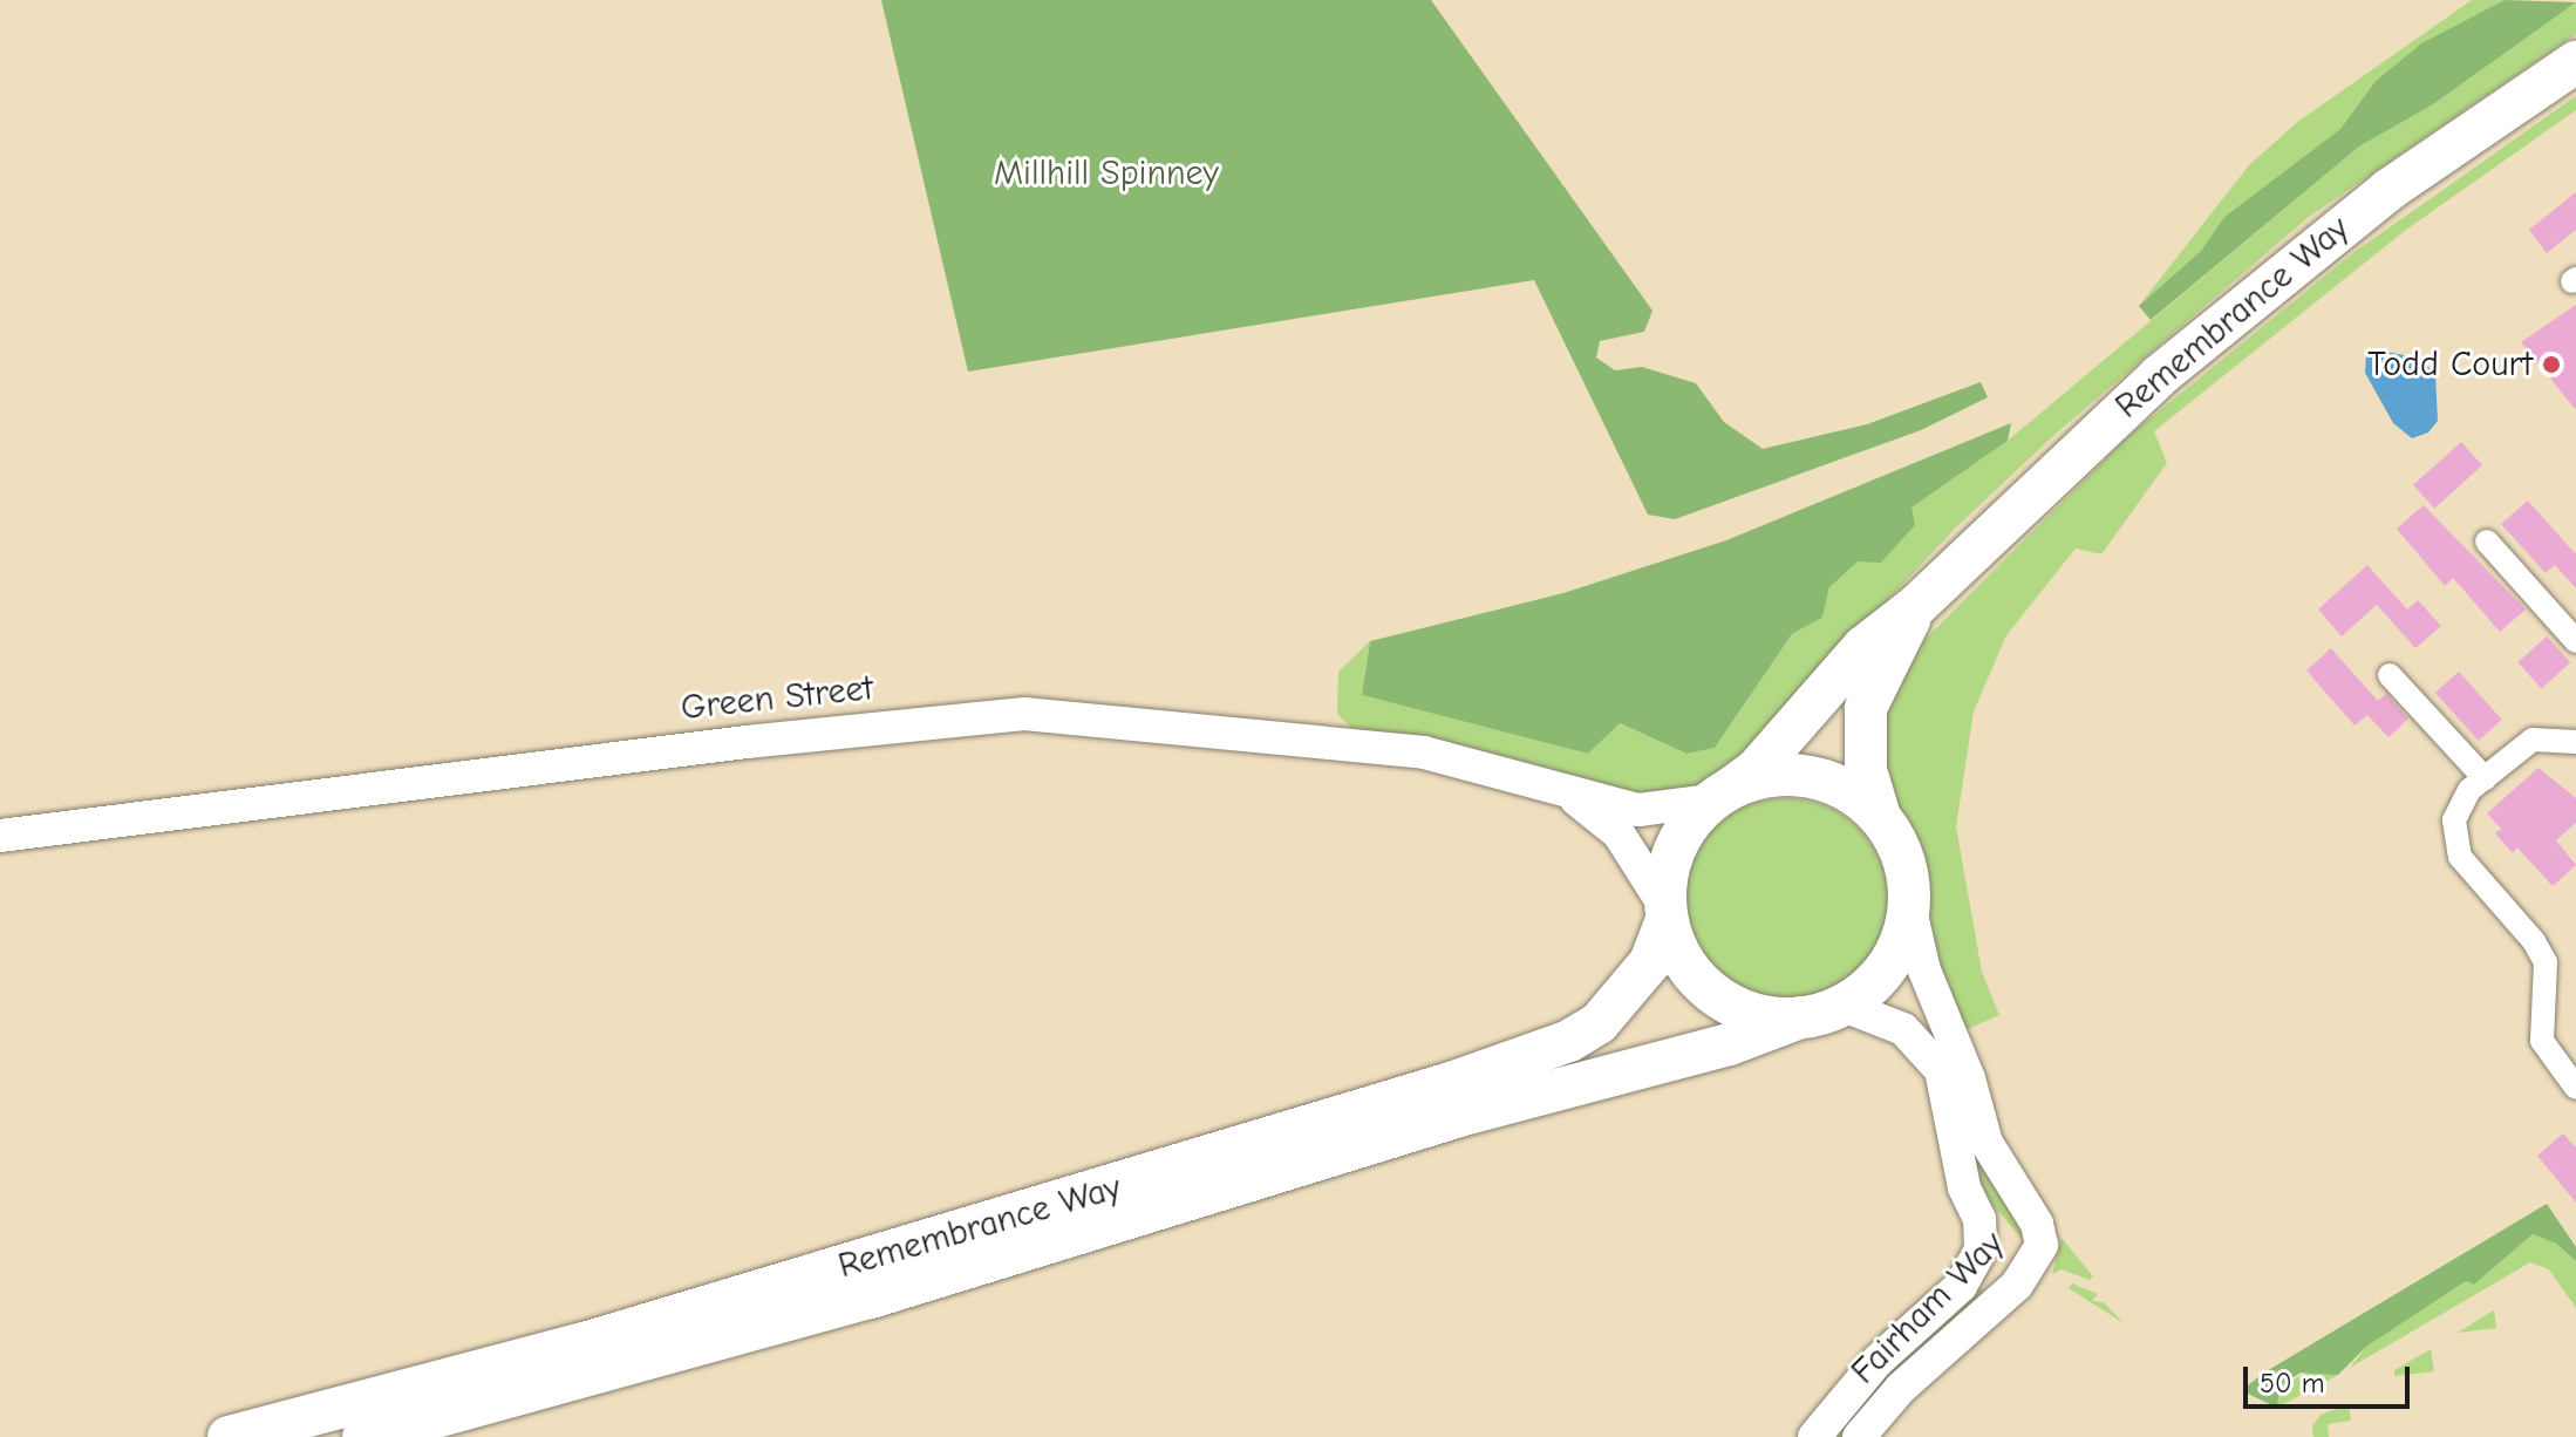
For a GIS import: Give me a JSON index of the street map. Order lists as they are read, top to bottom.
{
  "streets": {
    "highway": ["Remembrance Way"],
    "street": ["Green Street", "Fairham Way"]
  },
  "crossings": [
    ["Remembrance Way", "Green Street"],
    ["Remembrance Way", "Fairham Way"],
    ["Green Street", "Fairham Way"]
  ],
  "parks": ["Millhill Spinney"],
  "places": ["Todd Court"],
  "scale_bar": "50 m"
}
